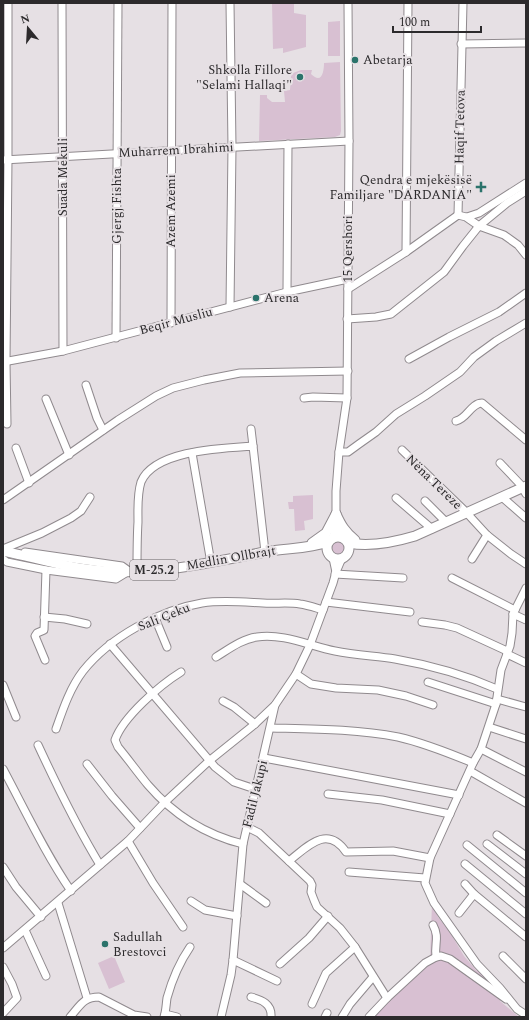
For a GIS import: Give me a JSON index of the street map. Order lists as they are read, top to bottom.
{
  "streets": {
    "main road": ["Nëna Tereze", "Medlin Ollbrajt", "M-25.2"],
    "street": [
      "Haqif Tetova",
      "Muharrem Ibrahimi",
      "Suada Mekuli",
      "Gjergj Fishta",
      "Azem Azemi",
      "15 Qershori",
      "Beqir Musliu",
      "Sali Çeku",
      "Fadil Jakupi"
    ]
  },
  "crossings": [
    ["Muharrem Ibrahimi", "Suada Mekuli"],
    ["Muharrem Ibrahimi", "Gjergj Fishta"],
    ["Muharrem Ibrahimi", "Azem Azemi"],
    ["Muharrem Ibrahimi", "15 Qershori"],
    ["Suada Mekuli", "Beqir Musliu"],
    ["Gjergj Fishta", "Beqir Musliu"],
    ["Azem Azemi", "Beqir Musliu"],
    ["15 Qershori", "Beqir Musliu"],
    ["15 Qershori", "Medlin Ollbrajt"],
    ["Nëna Tereze", "M-25.2"],
    ["Medlin Ollbrajt", "M-25.2"]
  ],
  "places": {
    "other": [
      "Abetarja",
      "Shkolla Fillore \"Selami Hallaqi\"",
      "Arena",
      "Sadullah Brestovci"
    ],
    "health": ["Qendra e mjekësisë Familjare \"DARDANIA\""]
  },
  "scale_bar": "100 m",
  "north": "top"
}
